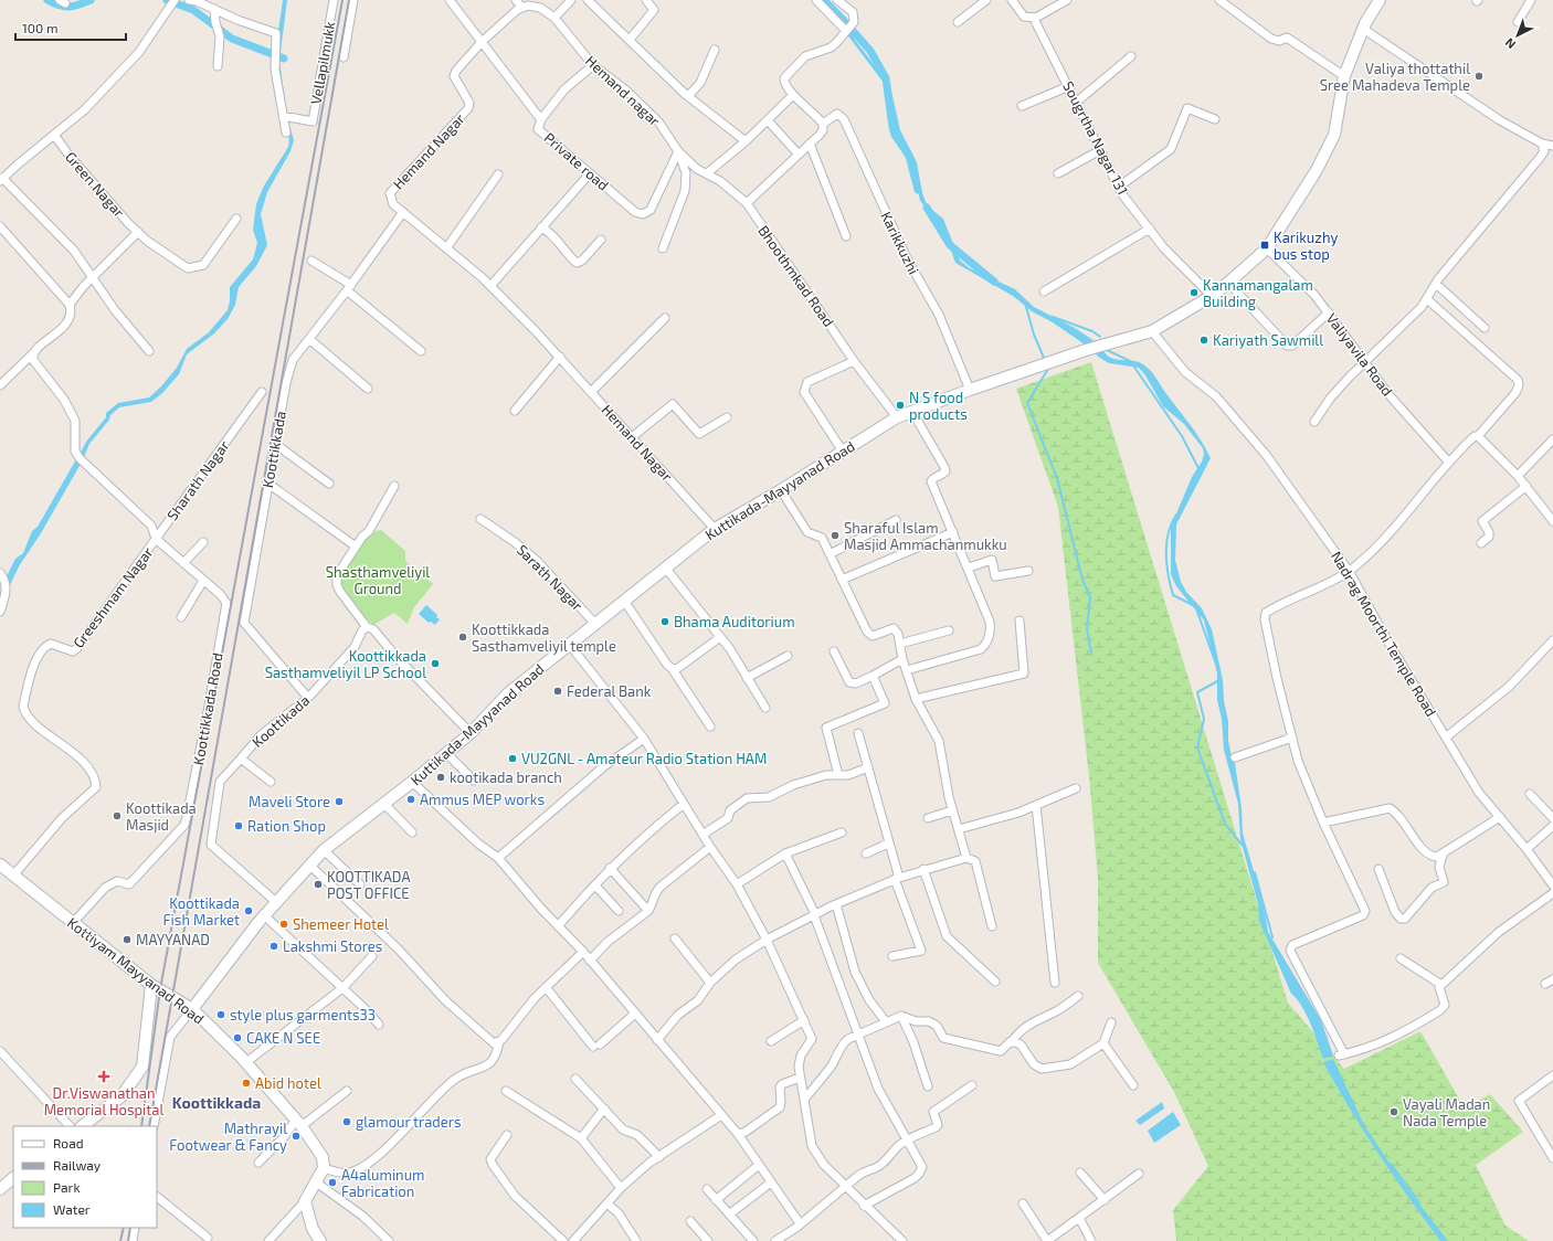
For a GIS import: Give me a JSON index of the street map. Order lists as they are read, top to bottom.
{
  "streets": {
    "main road": ["Kuttikada-Mayyanad Road", "Kottiyam Mayyanad Road"],
    "street": [
      "Vellapilmukk",
      "Hemand nagar",
      "Sougrtha Nagar 131",
      "Hemand Nagar",
      "Private road",
      "Green Nagar",
      "Karikkuzhi",
      "Bhoothmkad Road",
      "Valiyavila Road",
      "Koottikkada",
      "Sharath Nagar",
      "Sarath Nagar",
      "Greeshmam Nagar",
      "Nadrag Moorthi Temple Road",
      "Koottikkada Road",
      "Koottikada"
    ]
  },
  "crossings": [
    ["Hemand nagar", "Private road"],
    ["Hemand nagar", "Bhoothmkad Road"],
    ["Sougrtha Nagar 131", "Kuttikada-Mayyanad Road"],
    ["Hemand Nagar", "Private road"],
    ["Hemand Nagar", "Koottikkada"],
    ["Hemand Nagar", "Kuttikada-Mayyanad Road"],
    ["Private road", "Bhoothmkad Road"],
    ["Karikkuzhi", "Kuttikada-Mayyanad Road"],
    ["Bhoothmkad Road", "Kuttikada-Mayyanad Road"],
    ["Valiyavila Road", "Kuttikada-Mayyanad Road"],
    ["Koottikkada", "Koottikada"],
    ["Sharath Nagar", "Greeshmam Nagar"],
    ["Kuttikada-Mayyanad Road", "Sarath Nagar"],
    ["Kuttikada-Mayyanad Road", "Nadrag Moorthi Temple Road"],
    ["Kuttikada-Mayyanad Road", "Kottiyam Mayyanad Road"],
    ["Greeshmam Nagar", "Kottiyam Mayyanad Road"],
    ["Koottikkada Road", "Kottiyam Mayyanad Road"]
  ],
  "districts": ["Koottikkada"],
  "parks": ["Shasthamveliyil Ground"],
  "places": {
    "other": [
      "Valiya thottathil Sree Mahadeva Temple",
      "Kannamangalam Building",
      "Kariyath Sawmill",
      "N S food products",
      "Sharaful Islam Masjid Ammachanmukku",
      "Bhama Auditorium",
      "Koottikkada Sasthamveliyil temple",
      "Koottikkada Sasthamveliyil LP School",
      "Federal Bank",
      "VU2GNL - Amateur Radio Station HAM",
      "kootikada branch",
      "Ammus MEP works",
      "Maveli Store",
      "Koottikada Masjid",
      "Ration Shop",
      "KOOTTIKADA POST OFFICE",
      "Koottikada Fish Market",
      "Shemeer Hotel",
      "MAYYANAD",
      "Lakshmi Stores",
      "style plus garments33",
      "CAKE N SEE",
      "Abid hotel",
      "Vayali Madan Nada Temple",
      "glamour traders",
      "Mathrayil Footwear & Fancy",
      "A4aluminum Fabrication"
    ],
    "transit": ["Karikuzhy bus stop"],
    "health": ["Dr.Viswanathan Memorial Hospital"]
  },
  "legend": [
    "Road",
    "Railway",
    "Park",
    "Water"
  ],
  "scale_bar": "100 m",
  "north": "bottom left"
}
